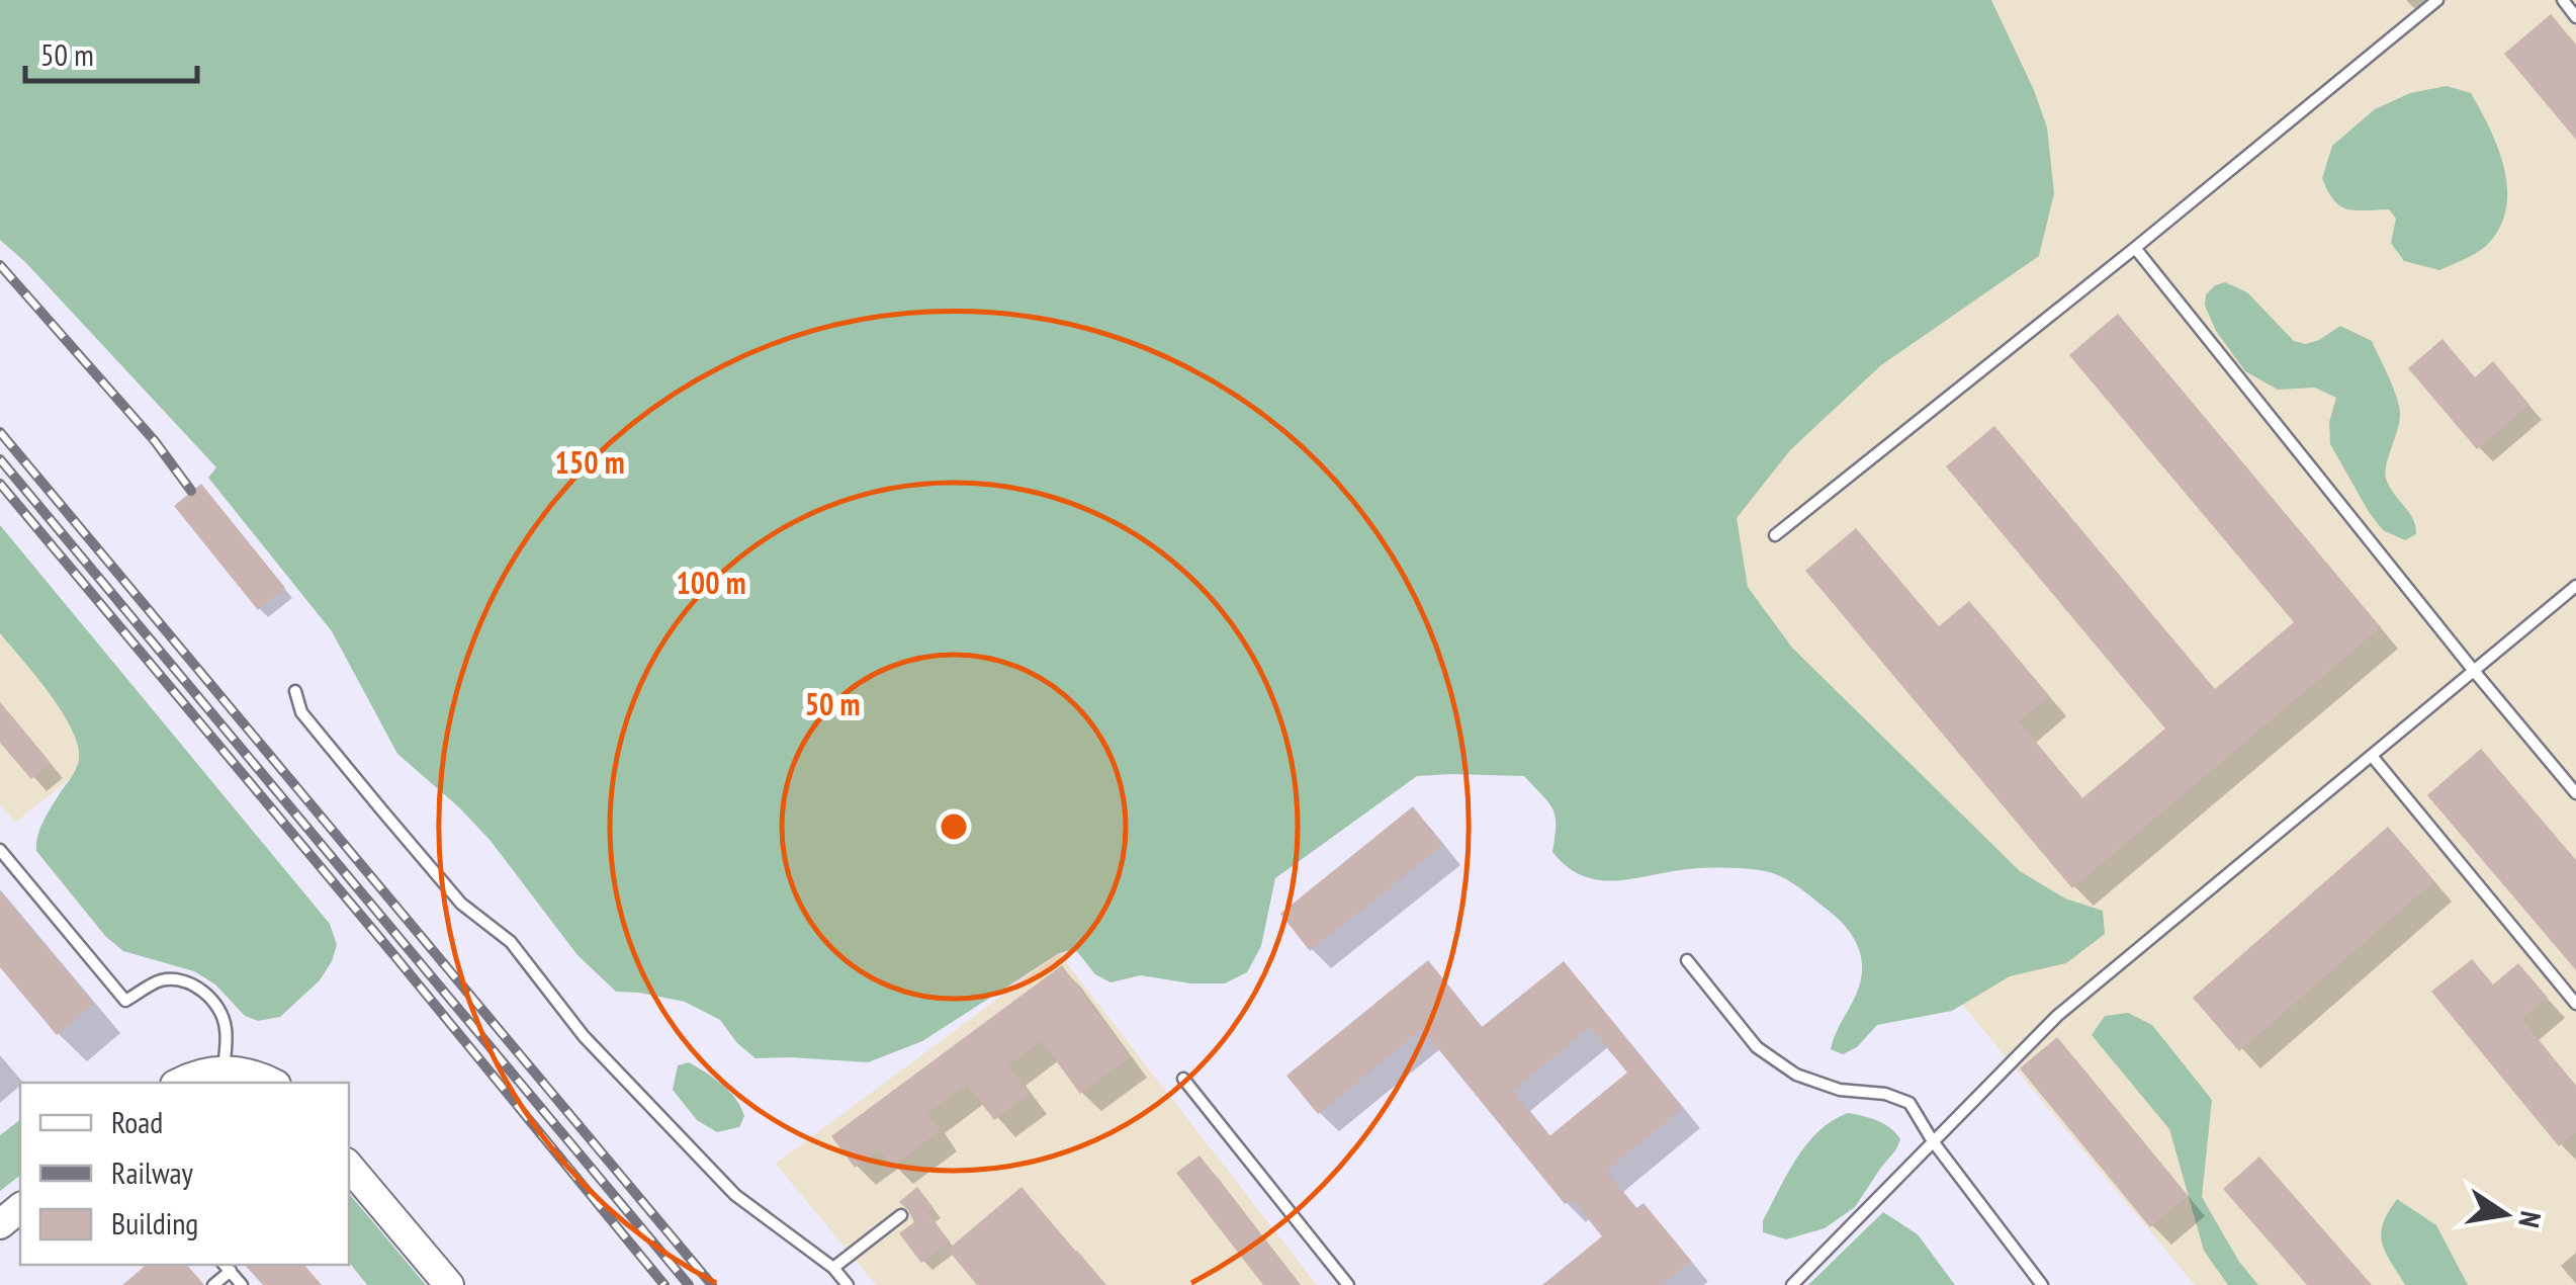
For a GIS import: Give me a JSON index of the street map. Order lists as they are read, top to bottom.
{
  "legend": ["Road", "Railway", "Building"],
  "scale_bar": "50 m",
  "north": "right",
  "rings": ["150 m", "100 m", "50 m"]
}
